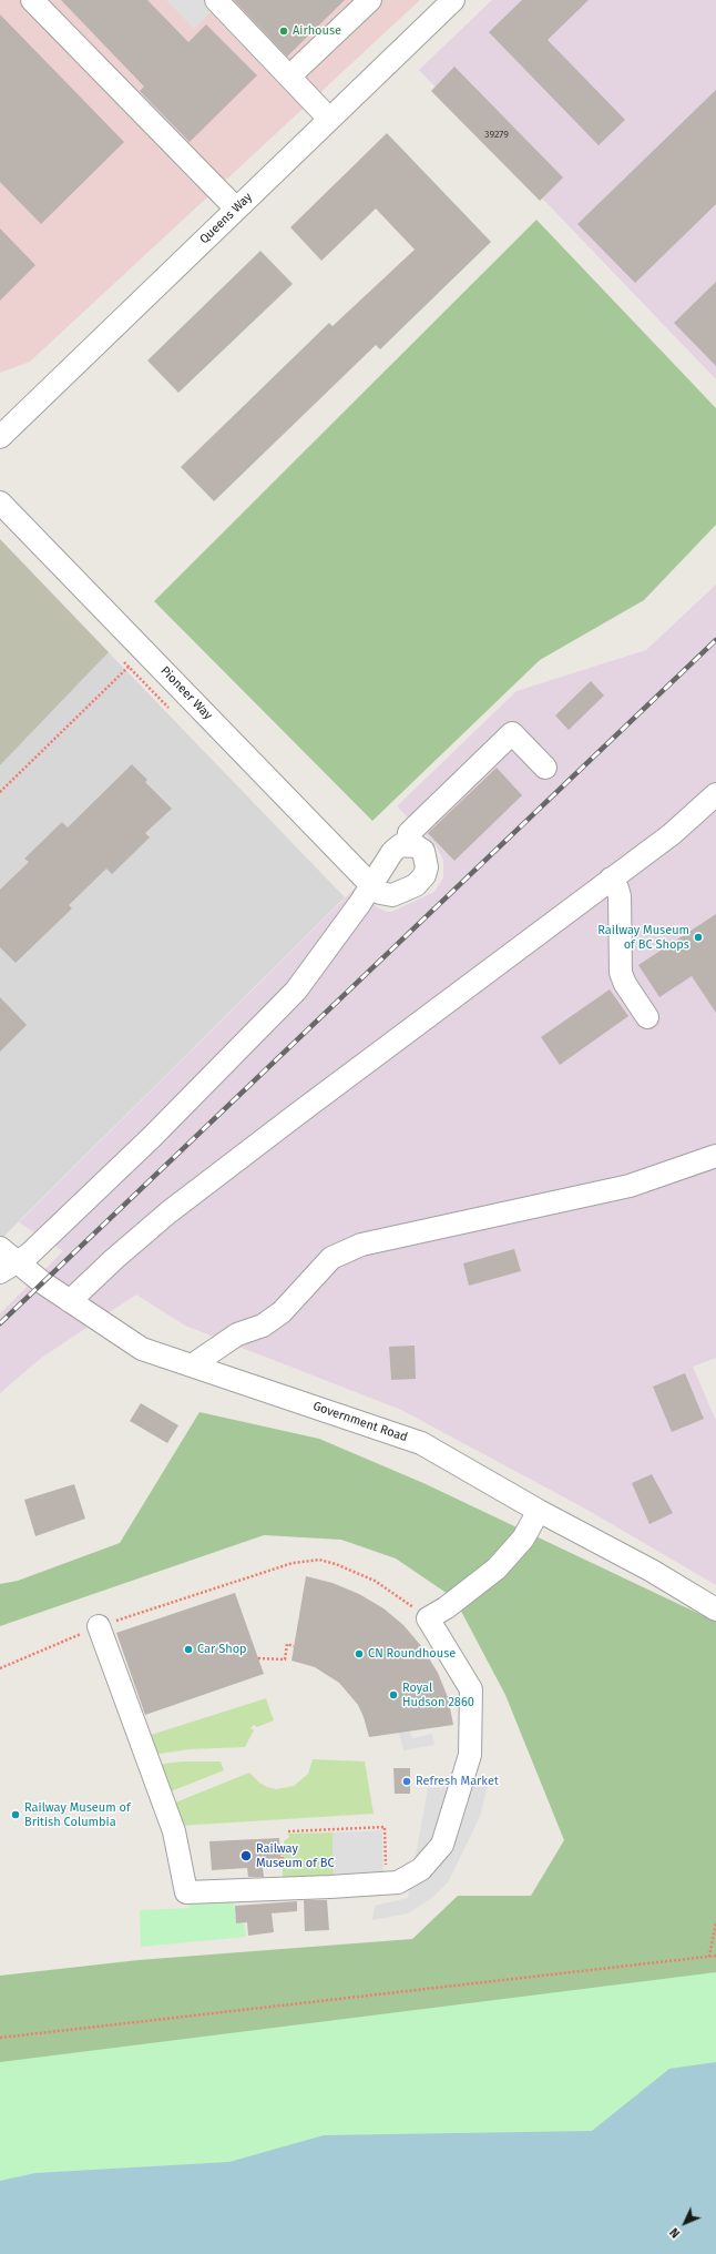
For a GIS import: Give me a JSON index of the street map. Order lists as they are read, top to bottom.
{
  "streets": {
    "street": ["Queens Way", "Pioneer Way", "Government Road"]
  },
  "places": [
    "Airhouse",
    "Railway Museum of BC Shops",
    "Car Shop",
    "CN Roundhouse",
    "Royal Hudson 2860",
    "Refresh Market",
    "Railway Museum of British Columbia",
    "Railway Museum of BC"
  ],
  "house_numbers": ["39279"],
  "north": "bottom left"
}
